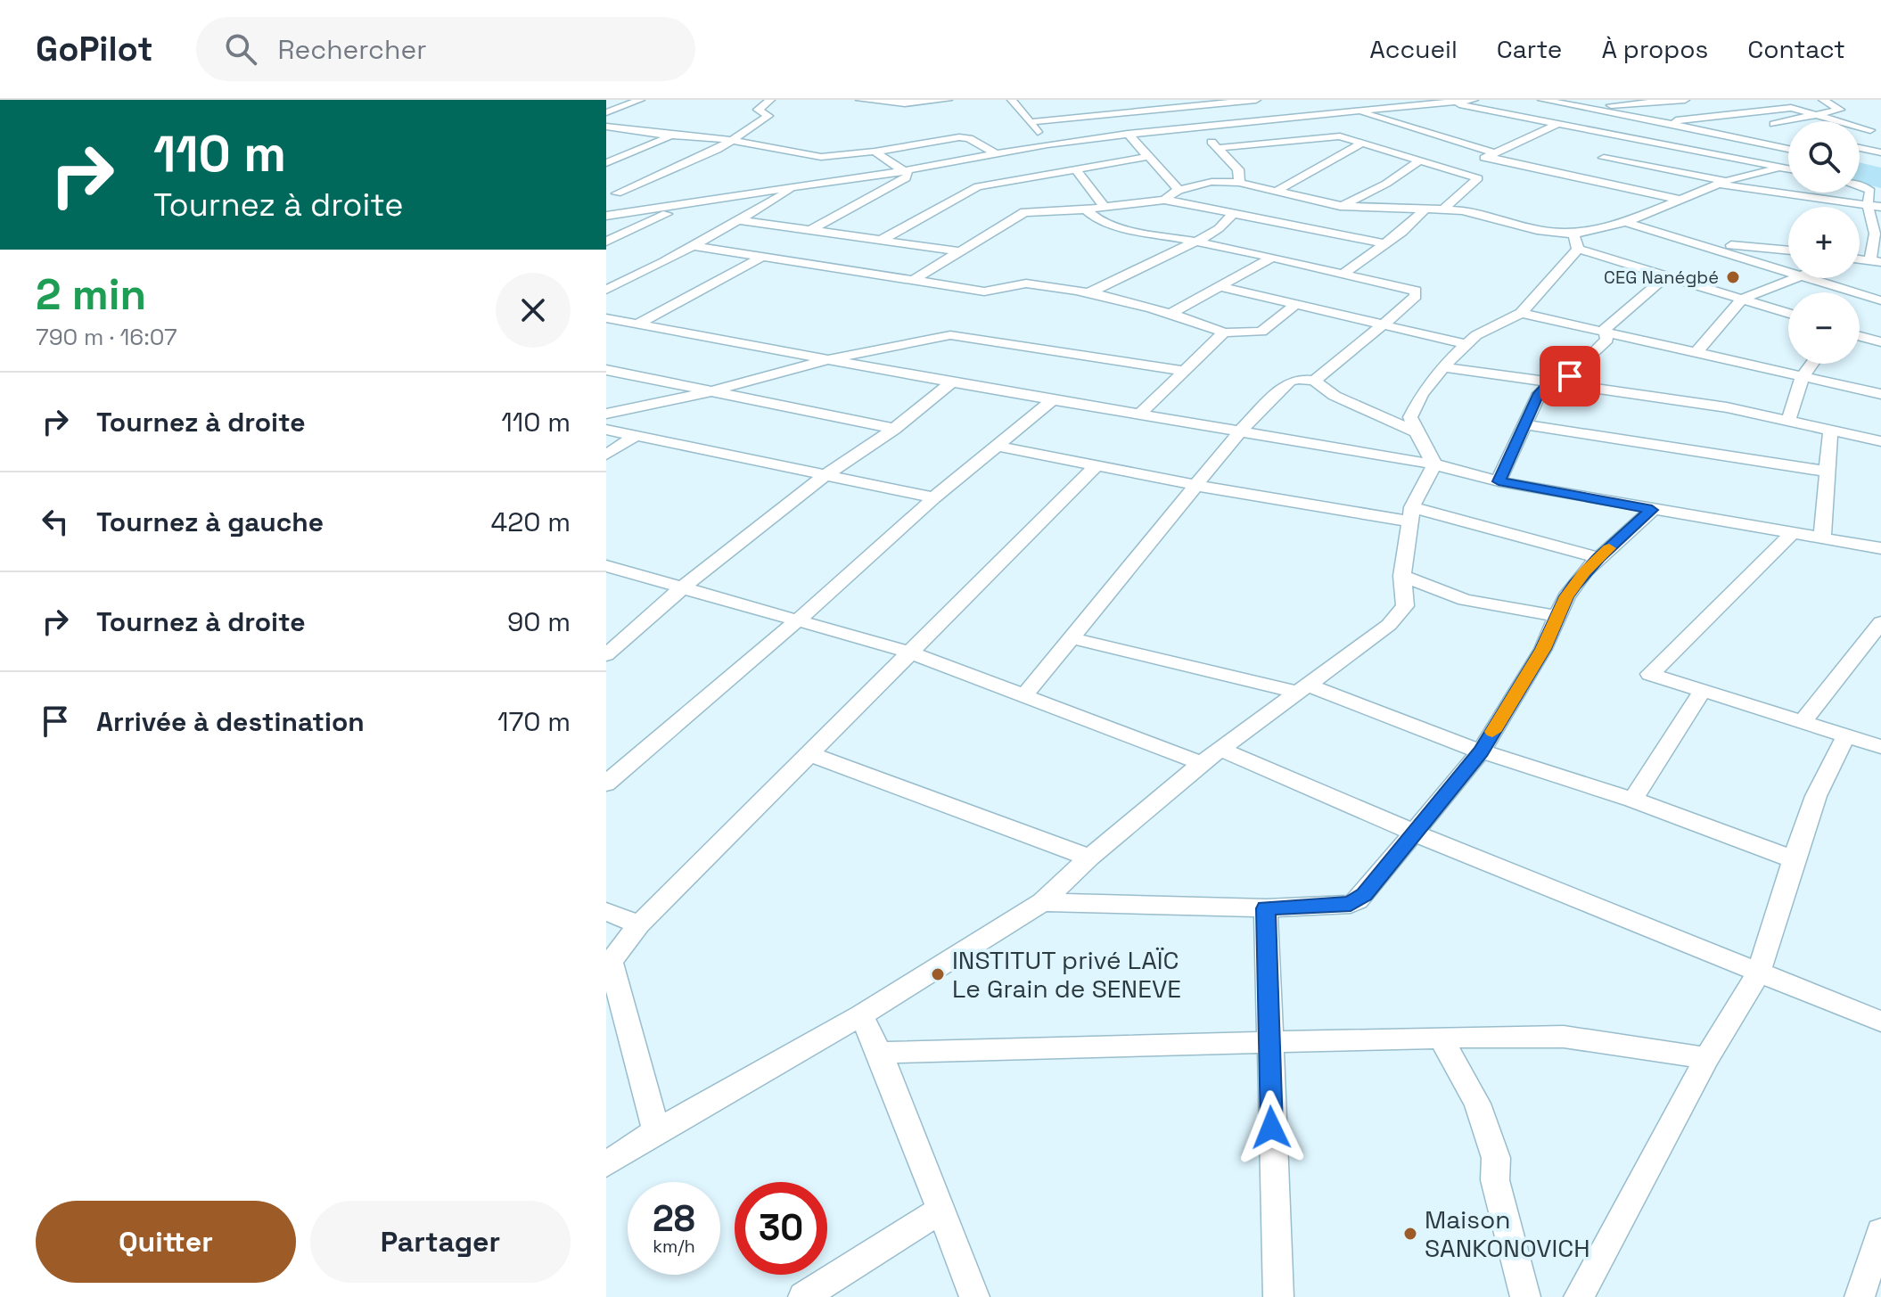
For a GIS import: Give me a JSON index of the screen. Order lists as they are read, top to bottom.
{
  "places": ["CEG Nanégbé", "INSTITUT privé LAÏC Le Grain de SENEVE", "Maison SANKONOVICH"],
  "page": {
    "header": "GoPilot",
    "search": "Rechercher",
    "nav": [
      "Accueil",
      "Carte",
      "À propos",
      "Contact"
    ],
    "turn": ["110 m", "Tournez à droite"],
    "map_buttons": ["+", "−"],
    "heading": ["2 min", "790 m · 16:07"],
    "list": [
      {
        "name": "Tournez à droite",
        "value": "110 m"
      },
      {
        "name": "Tournez à gauche",
        "value": "420 m"
      },
      {
        "name": "Tournez à droite",
        "value": "90 m"
      },
      {
        "name": "Arrivée à destination",
        "value": "170 m"
      }
    ],
    "speed": "28 km/h",
    "limit": "30",
    "buttons": ["Quitter", "Partager"]
  }
}
